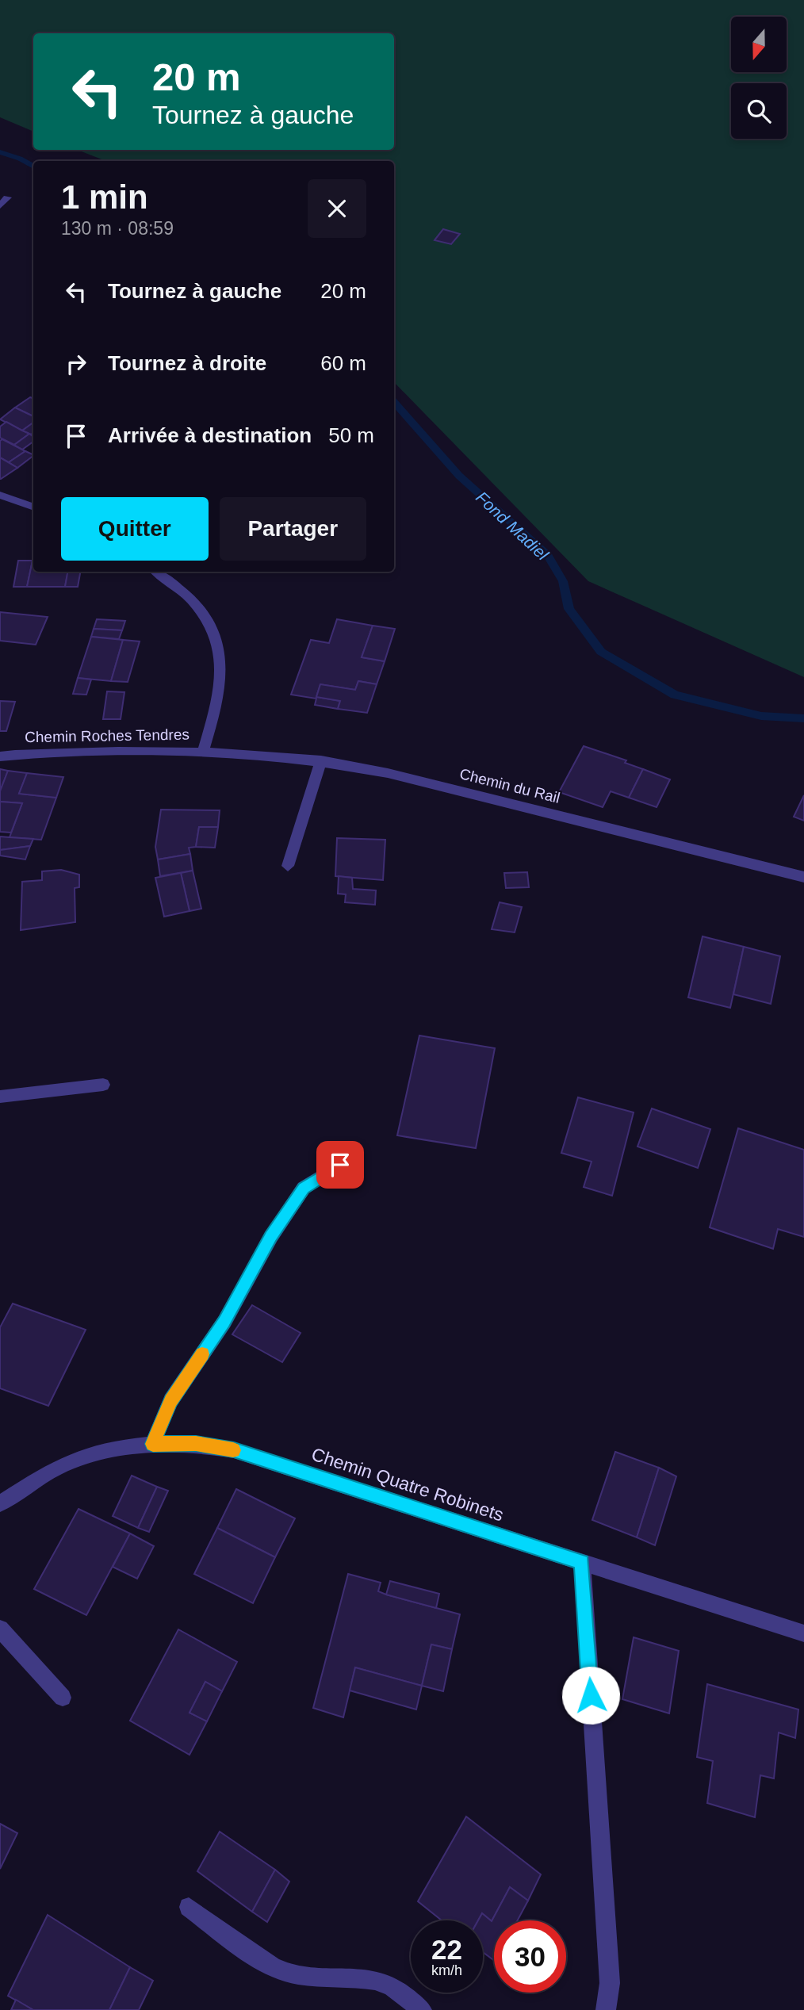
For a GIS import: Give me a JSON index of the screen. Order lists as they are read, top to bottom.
{
  "streets": {
    "street": ["Chemin Roches Tendres", "Chemin du Rail", "Chemin Quatre Robinets"]
  },
  "crossings": [
    ["Chemin Roches Tendres", "Chemin du Rail"]
  ],
  "water": ["Fond Madiel"],
  "north": "bottom",
  "page": {
    "turn": ["20 m", "Tournez à gauche"],
    "heading": ["1 min", "130 m · 08:59"],
    "list": [
      {
        "name": "Tournez à gauche",
        "value": "20 m"
      },
      {
        "name": "Tournez à droite",
        "value": "60 m"
      },
      {
        "name": "Arrivée à destination",
        "value": "50 m"
      }
    ],
    "buttons": ["Quitter", "Partager"],
    "speed": "22 km/h",
    "limit": "30"
  }
}
